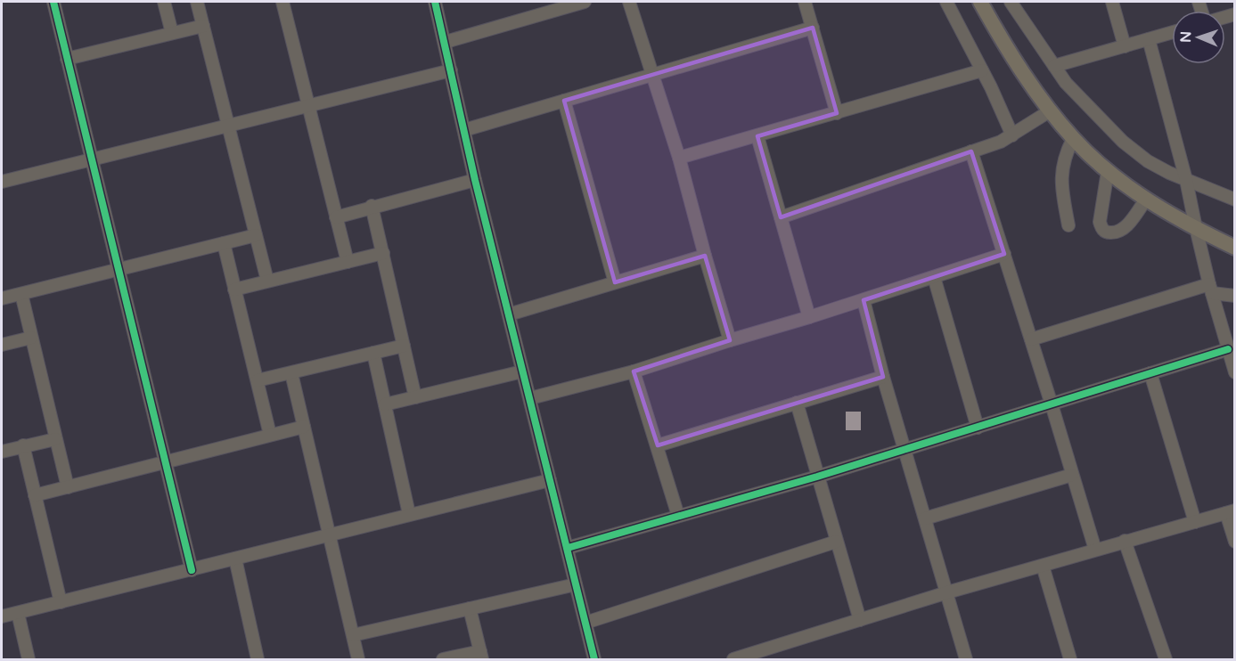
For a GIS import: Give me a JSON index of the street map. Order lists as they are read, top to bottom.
{
  "north": "left"
}
